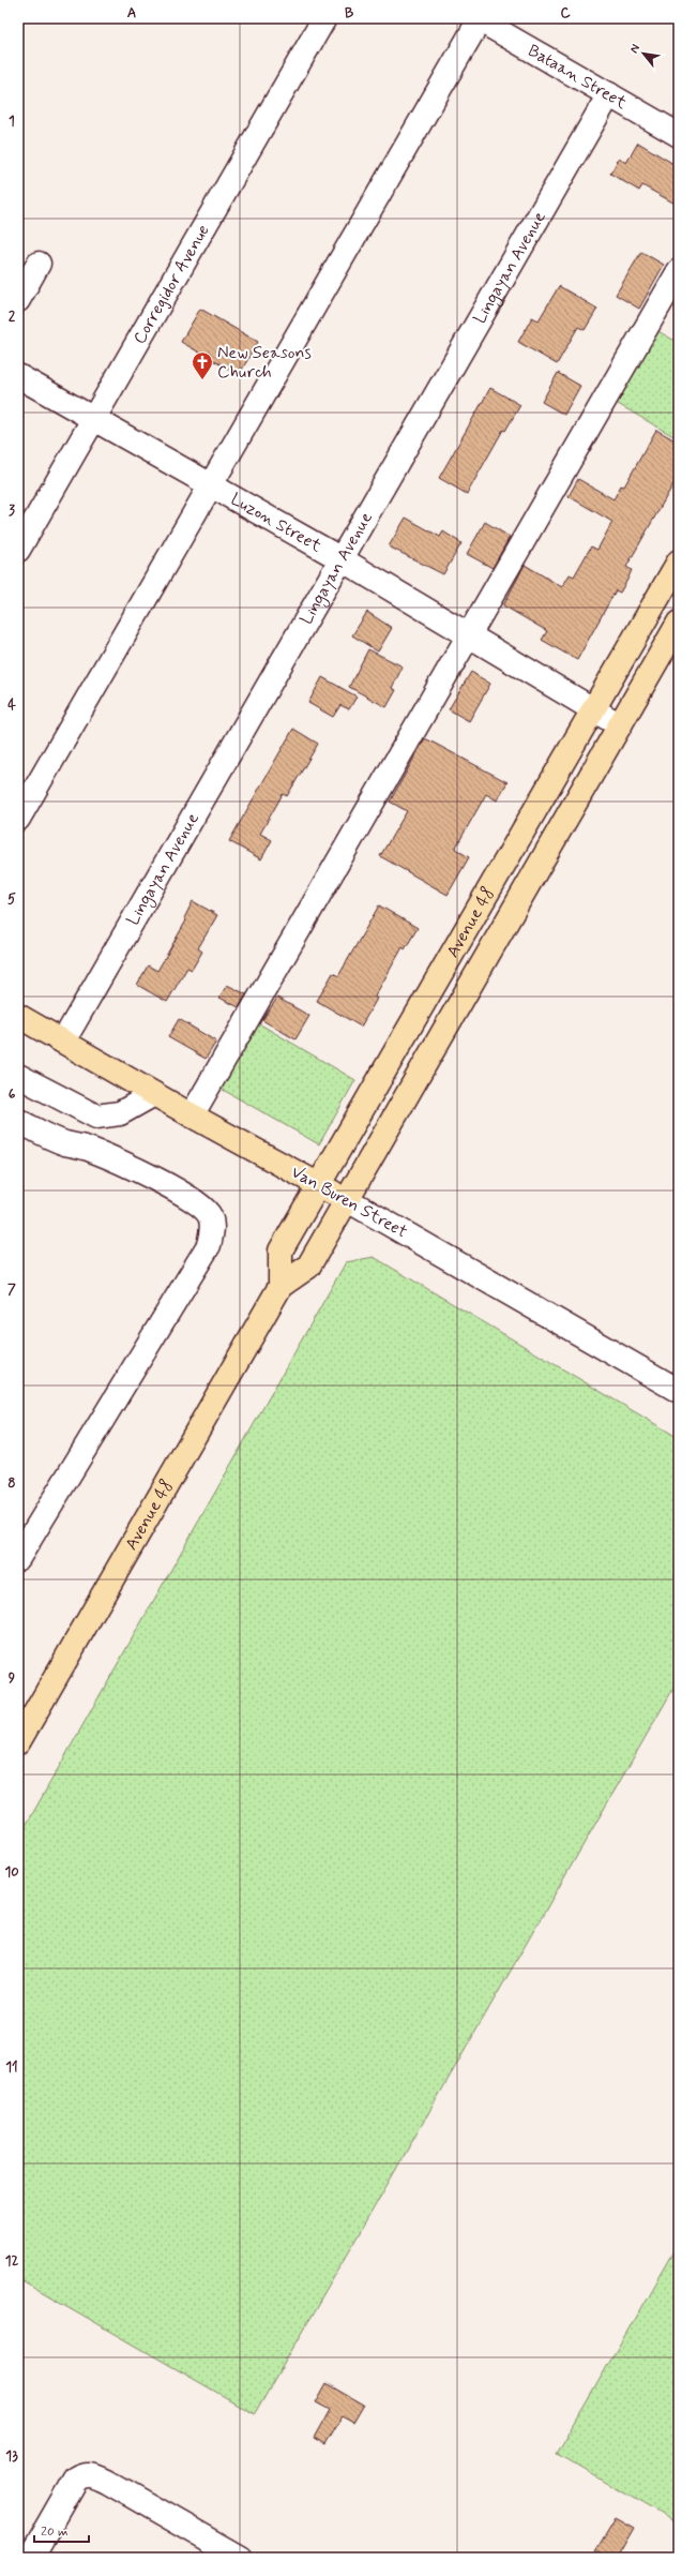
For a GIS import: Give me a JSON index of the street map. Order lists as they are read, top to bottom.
{
  "streets": {
    "main road": ["Avenue 48", "Van Buren Street"],
    "street": [
      "Bataan Street",
      "Lingayan Avenue",
      "Corregidor Avenue",
      "Luzon Street"
    ]
  },
  "crossings": [
    ["Bataan Street", "Lingayan Avenue"],
    ["Lingayan Avenue", "Luzon Street"],
    ["Lingayan Avenue", "Van Buren Street"],
    ["Corregidor Avenue", "Luzon Street"],
    ["Luzon Street", "Avenue 48"],
    ["Avenue 48", "Van Buren Street"]
  ],
  "places": {
    "church": ["New Seasons Church"]
  },
  "scale_bar": "20 m",
  "north": "top left",
  "grid": {
    "columns": ["A", "B", "C"],
    "rows": [
      "1",
      "2",
      "3",
      "4",
      "5",
      "6",
      "7",
      "8",
      "9",
      "10",
      "11",
      "12",
      "13"
    ]
  }
}
